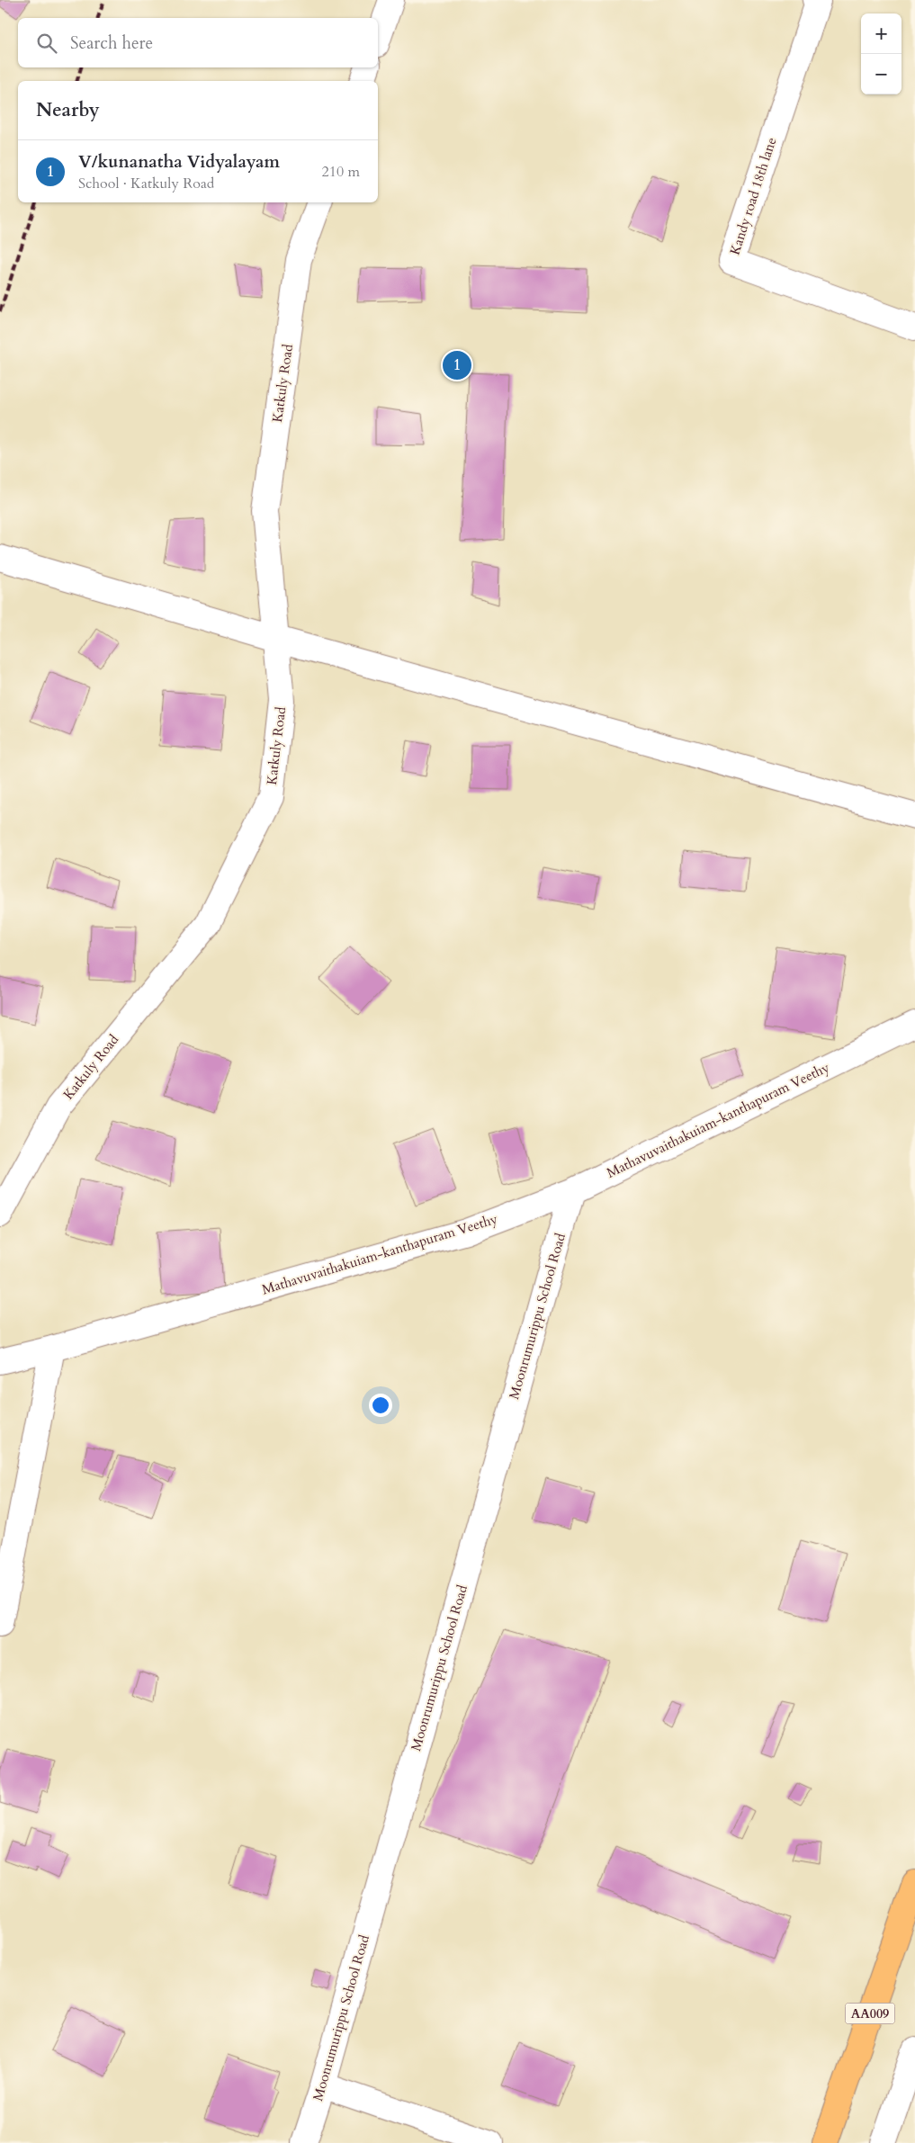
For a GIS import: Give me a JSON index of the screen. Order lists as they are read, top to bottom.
{
  "streets": {
    "highway": ["AA009"],
    "street": [
      "Kandy road 18th lane",
      "Katkuly Road",
      "Mathavuvaithakuiam-kanthapuram Veethy",
      "Moonrumurippu School Road"
    ]
  },
  "crossings": [
    ["Mathavuvaithakuiam-kanthapuram Veethy", "Moonrumurippu School Road"]
  ],
  "page": {
    "map_buttons": ["+", "−"],
    "search": "Search here",
    "heading": "Nearby",
    "list": [
      {
        "mark": "1",
        "name": "V/kunanatha Vidyalayam",
        "note": "School · Katkuly Road",
        "value": "210 m"
      }
    ],
    "pins": "1"
  }
}
